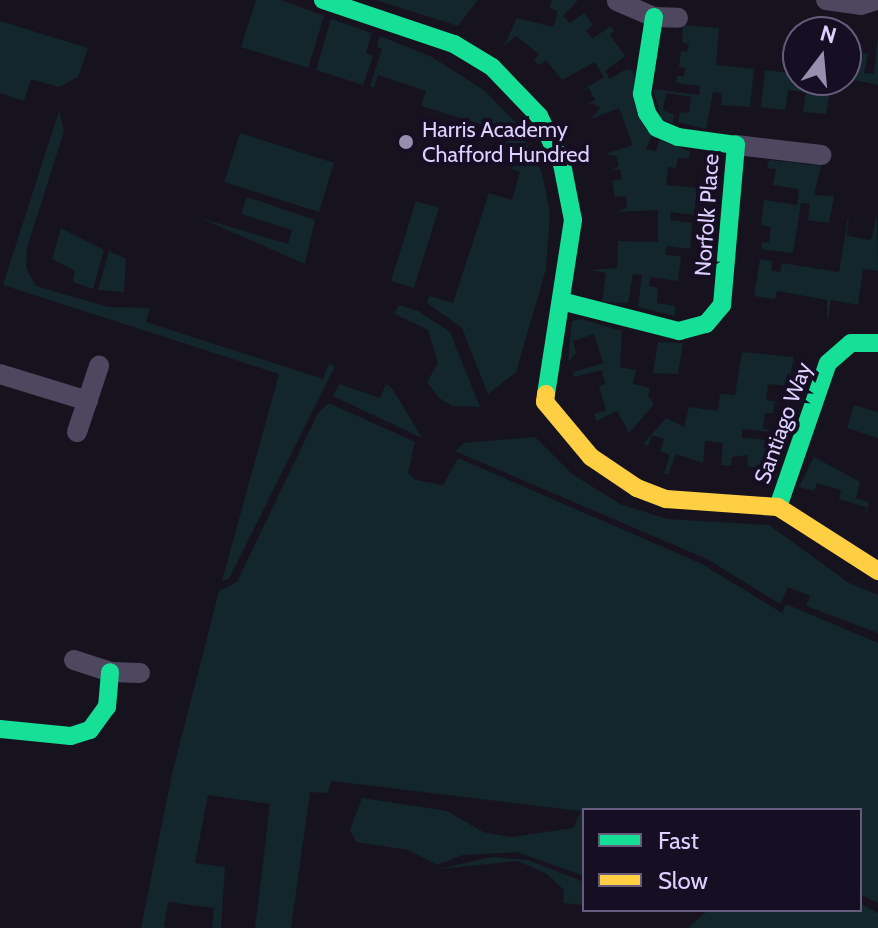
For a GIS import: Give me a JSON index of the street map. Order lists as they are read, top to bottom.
{
  "streets": {
    "street": ["Norfolk Place", "Santiago Way"]
  },
  "places": ["Harris Academy Chafford Hundred"],
  "legend": ["Fast", "Slow"],
  "north": "top"
}
